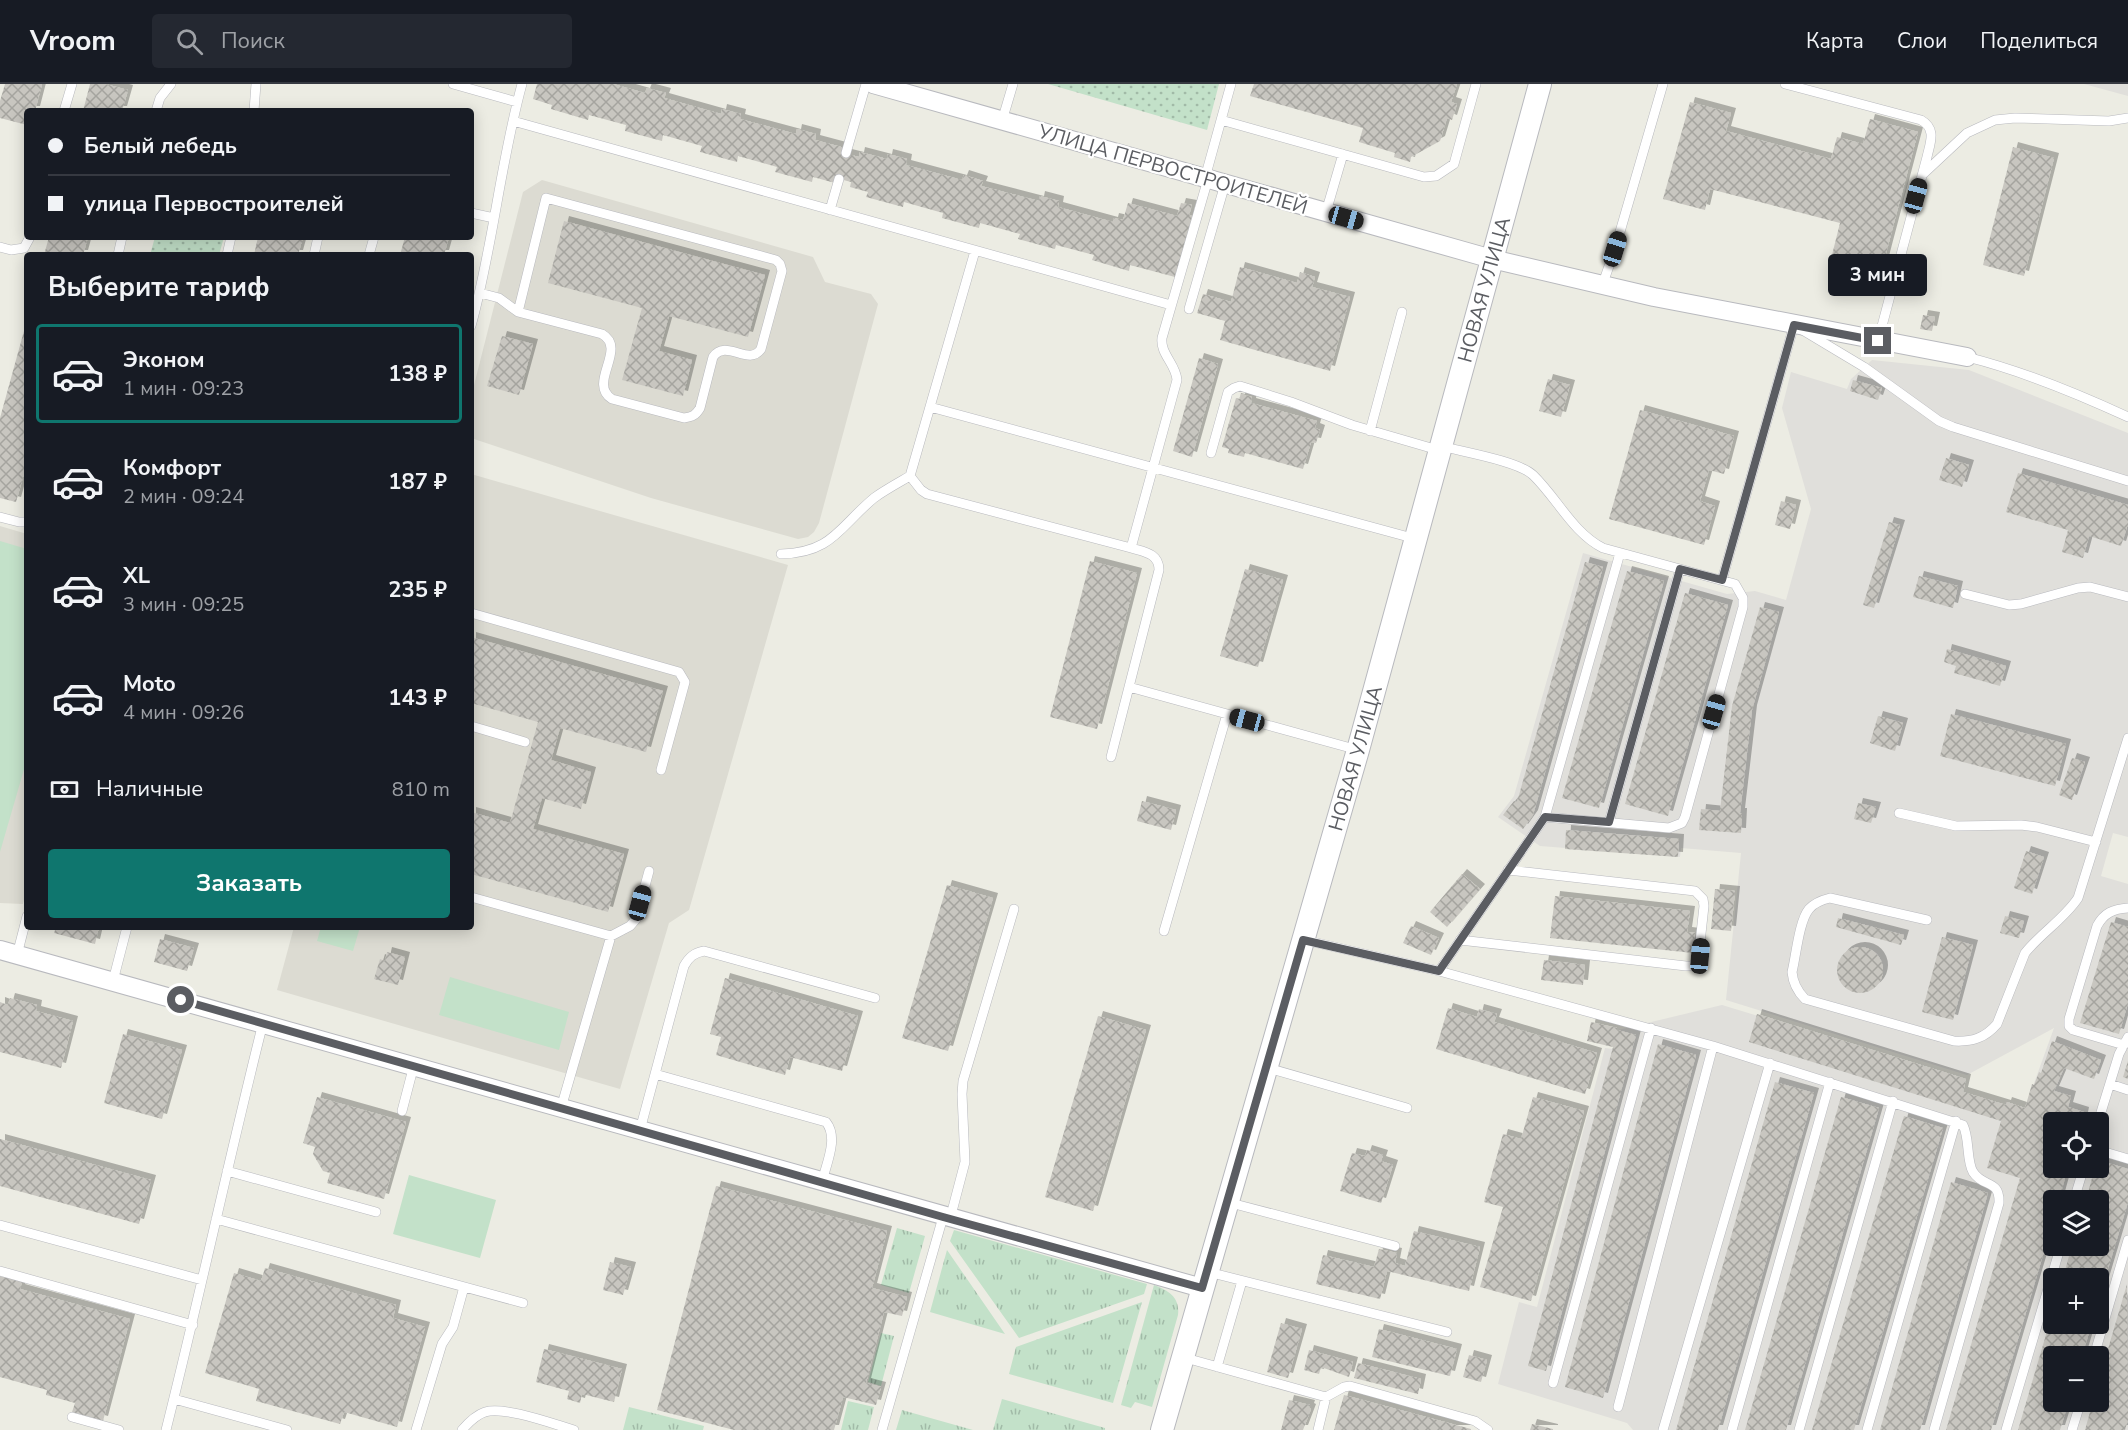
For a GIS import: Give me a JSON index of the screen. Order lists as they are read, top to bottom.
{
  "streets": {
    "street": ["УЛИЦА ПЕРВОСТРОИТЕЛЕЙ", "НОВАЯ УЛИЦА"]
  },
  "crossings": [
    ["УЛИЦА ПЕРВОСТРОИТЕЛЕЙ", "НОВАЯ УЛИЦА"]
  ],
  "page": {
    "header": "Vroom",
    "search": "Поиск",
    "nav": ["Карта", "Слои", "Поделиться"],
    "banner": ["Белый лебедь", "улица Первостроителей"],
    "heading": "Выберите тариф",
    "bubble": "3 мин",
    "list": [
      {
        "name": "Эконом",
        "note": "1 мин · 09:23",
        "value": "138 ₽"
      },
      {
        "name": "Комфорт",
        "note": "2 мин · 09:24",
        "value": "187 ₽"
      },
      {
        "name": "XL",
        "note": "3 мин · 09:25",
        "value": "235 ₽"
      },
      {
        "name": "Moto",
        "note": "4 мин · 09:26",
        "value": "143 ₽"
      }
    ],
    "pay": ["Наличные", "810 m"],
    "buttons": "Заказать",
    "map_buttons": ["+", "−"]
  }
}
